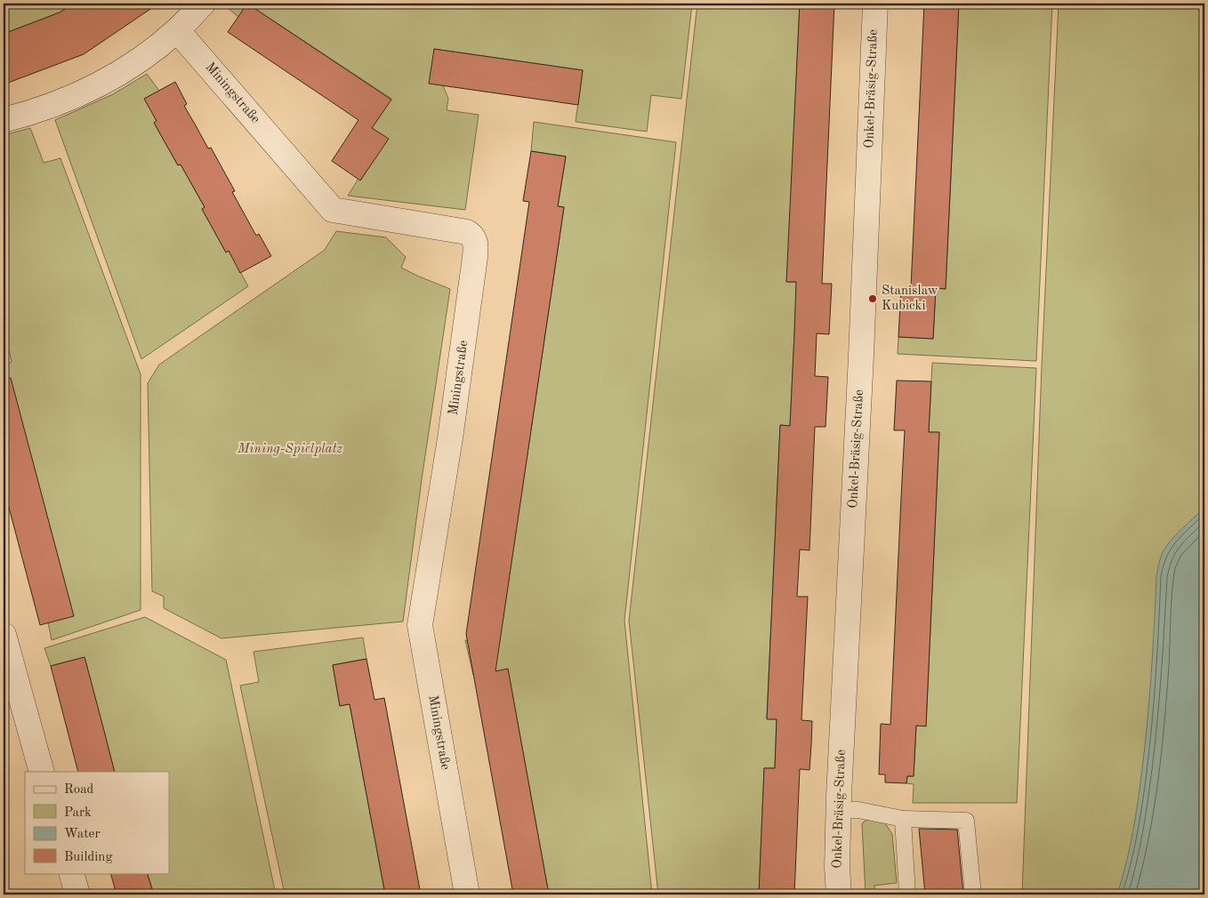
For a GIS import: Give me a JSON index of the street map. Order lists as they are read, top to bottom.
{
  "streets": {
    "street": ["Onkel-Bräsig-Straße", "Miningstraße"]
  },
  "parks": ["Mining-Spielplatz"],
  "places": ["Stanislaw Kubicki"],
  "legend": [
    "Road",
    "Park",
    "Water",
    "Building"
  ]
}
